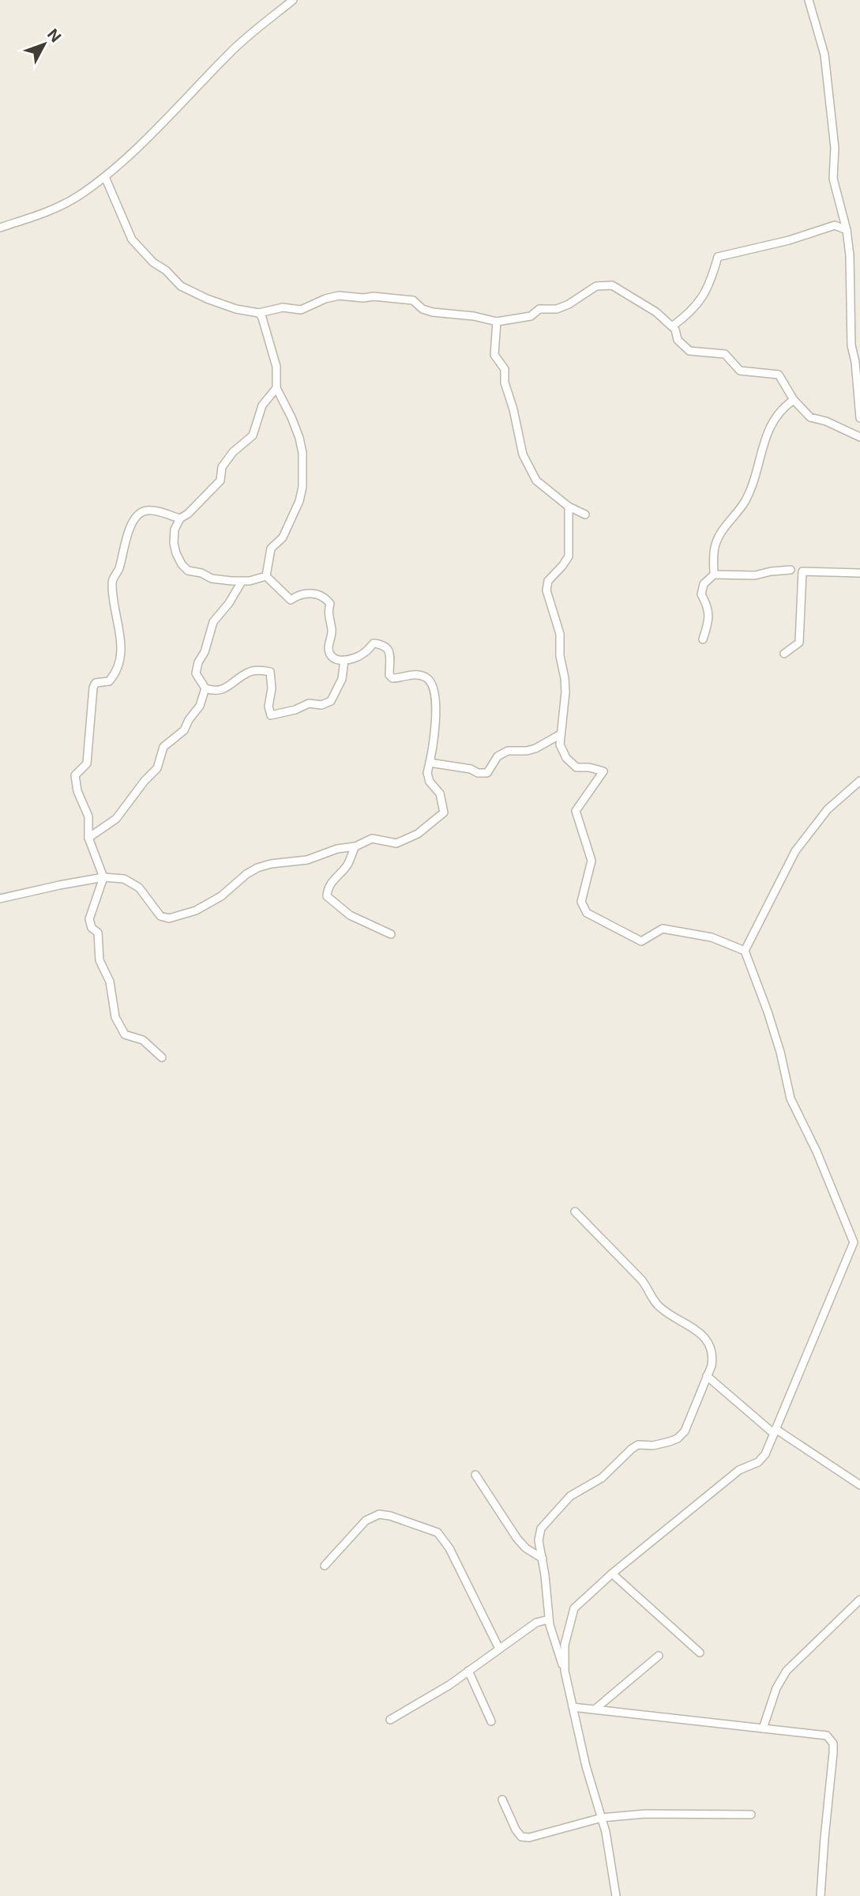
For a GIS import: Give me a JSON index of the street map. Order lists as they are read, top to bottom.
{
  "north": "top right"
}
